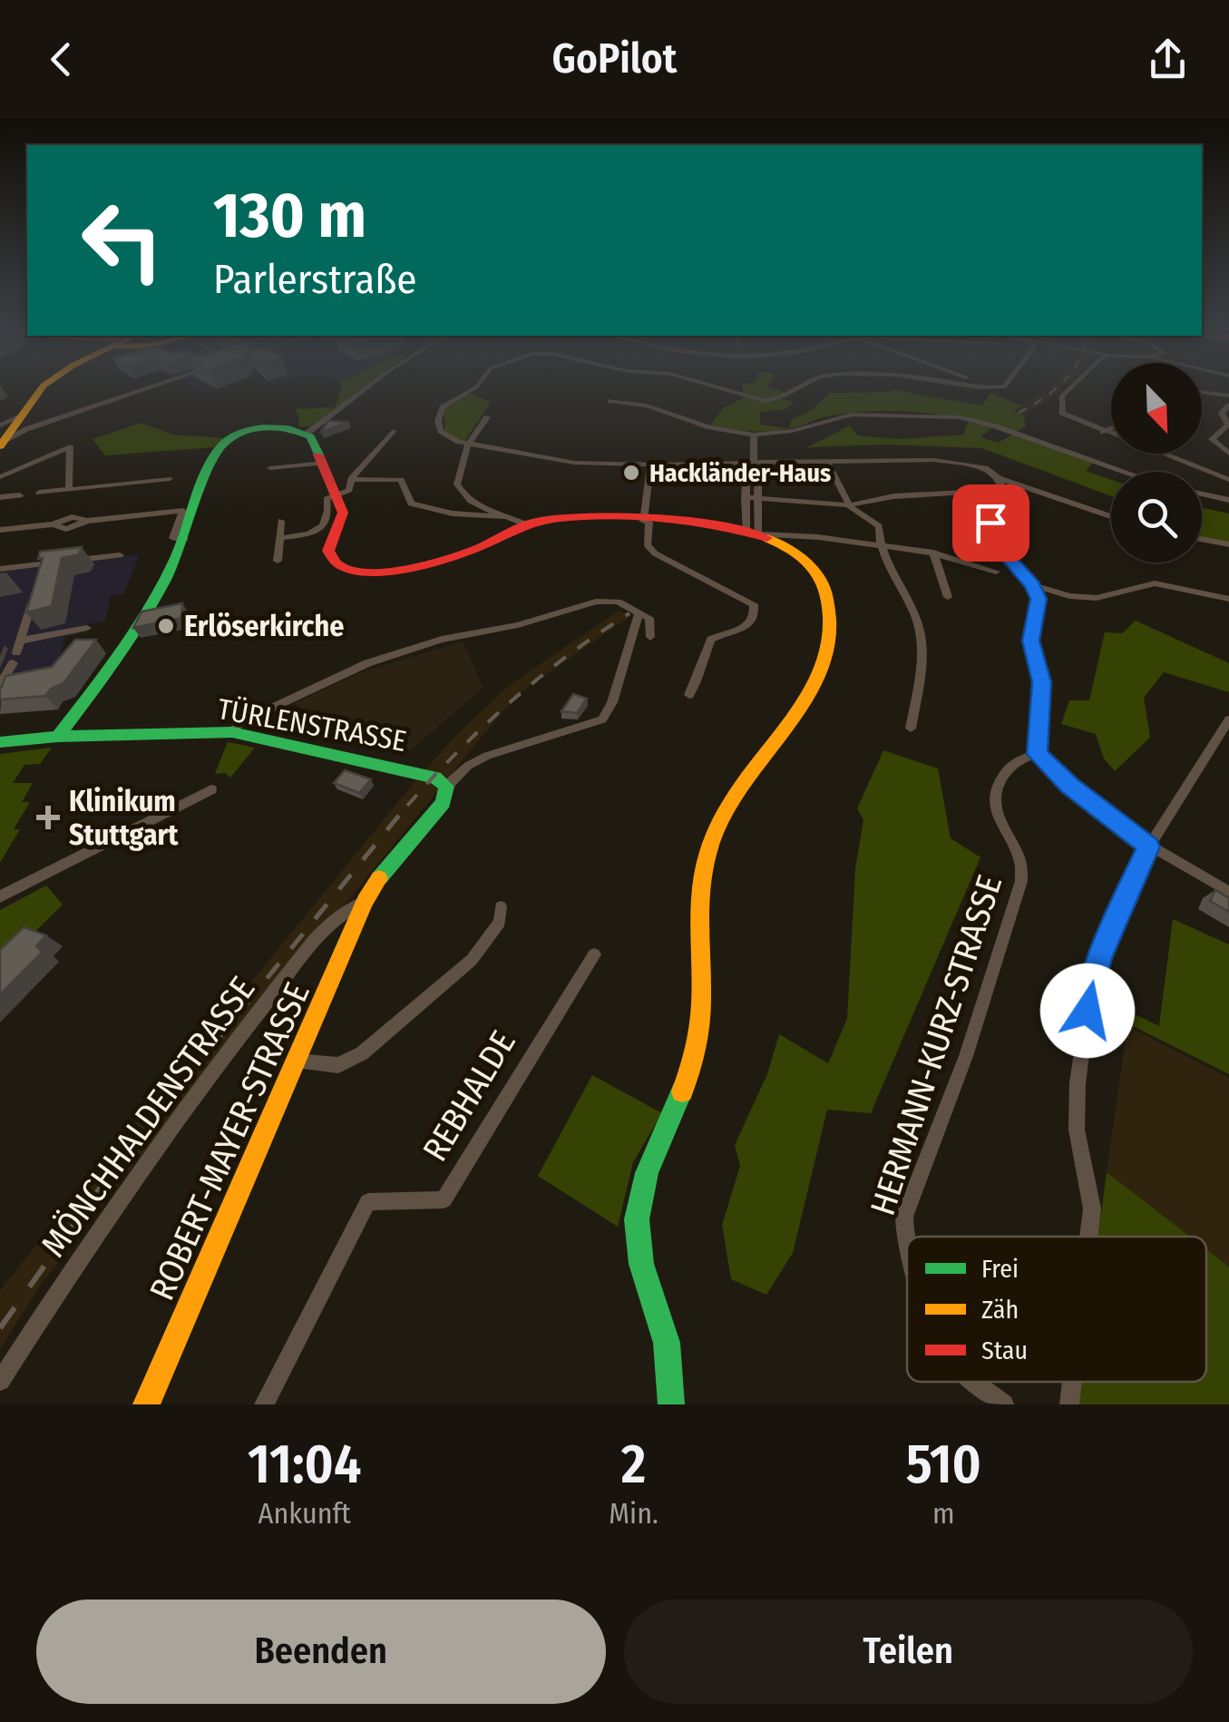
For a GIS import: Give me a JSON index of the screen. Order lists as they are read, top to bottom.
{
  "streets": {
    "street": [
      "TÜRLENSTRASSE",
      "HERMANN-KURZ-STRASSE",
      "REBHALDE",
      "MÖNCHHALDENSTRASSE",
      "ROBERT-MAYER-STRASSE"
    ]
  },
  "crossings": [
    ["TÜRLENSTRASSE", "MÖNCHHALDENSTRASSE"],
    ["MÖNCHHALDENSTRASSE", "ROBERT-MAYER-STRASSE"]
  ],
  "places": {
    "other": ["Hackländer-Haus", "Erlöserkirche"],
    "health": ["Klinikum Stuttgart"]
  },
  "legend": ["Frei", "Zäh", "Stau"],
  "north": "bottom right",
  "page": {
    "header": "GoPilot",
    "turn": ["130 m", "Parlerstraße"],
    "eta": [
      "11:04",
      "Ankunft",
      "2",
      "Min.",
      "510",
      "m"
    ],
    "buttons": ["Beenden", "Teilen"]
  }
}
